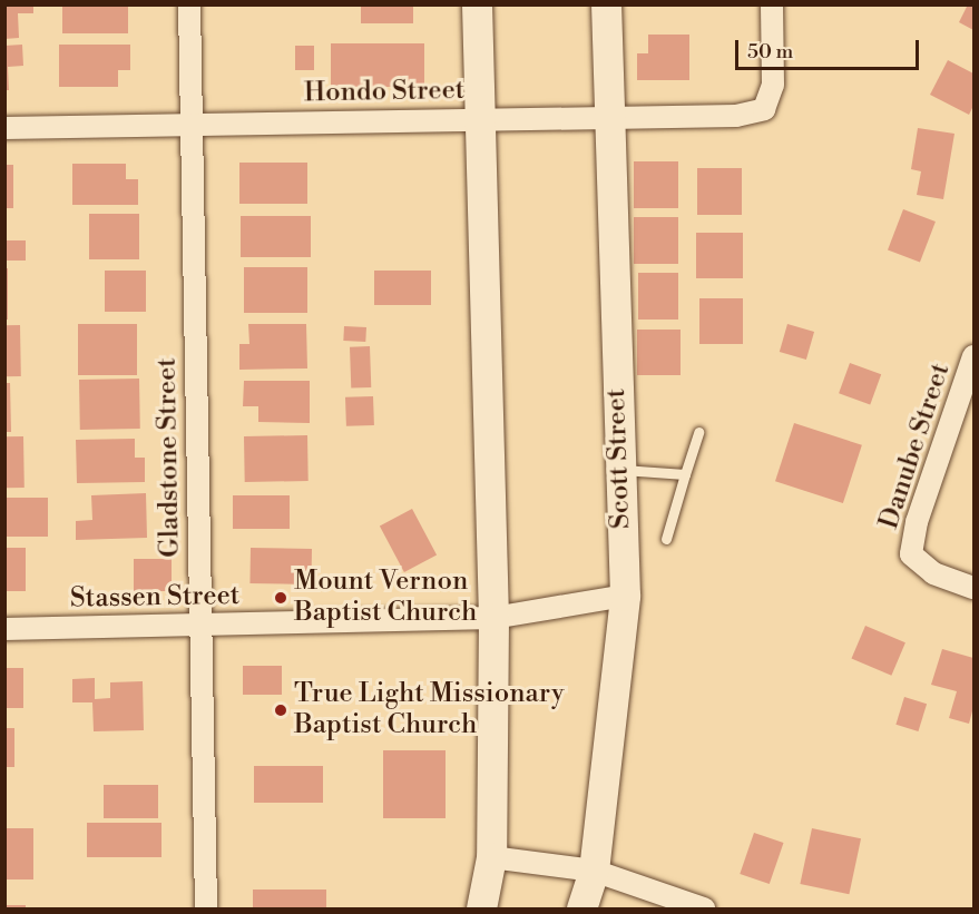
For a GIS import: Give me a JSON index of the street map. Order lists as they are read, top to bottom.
{
  "streets": {
    "main road": ["Scott Street"],
    "street": [
      "Hondo Street",
      "Danube Street",
      "Gladstone Street",
      "Stassen Street"
    ]
  },
  "crossings": [
    ["Hondo Street", "Gladstone Street"],
    ["Hondo Street", "Scott Street"],
    ["Gladstone Street", "Stassen Street"],
    ["Scott Street", "Stassen Street"]
  ],
  "places": ["Mount Vernon Baptist Church", "True Light Missionary Baptist Church"],
  "scale_bar": "50 m"
}
